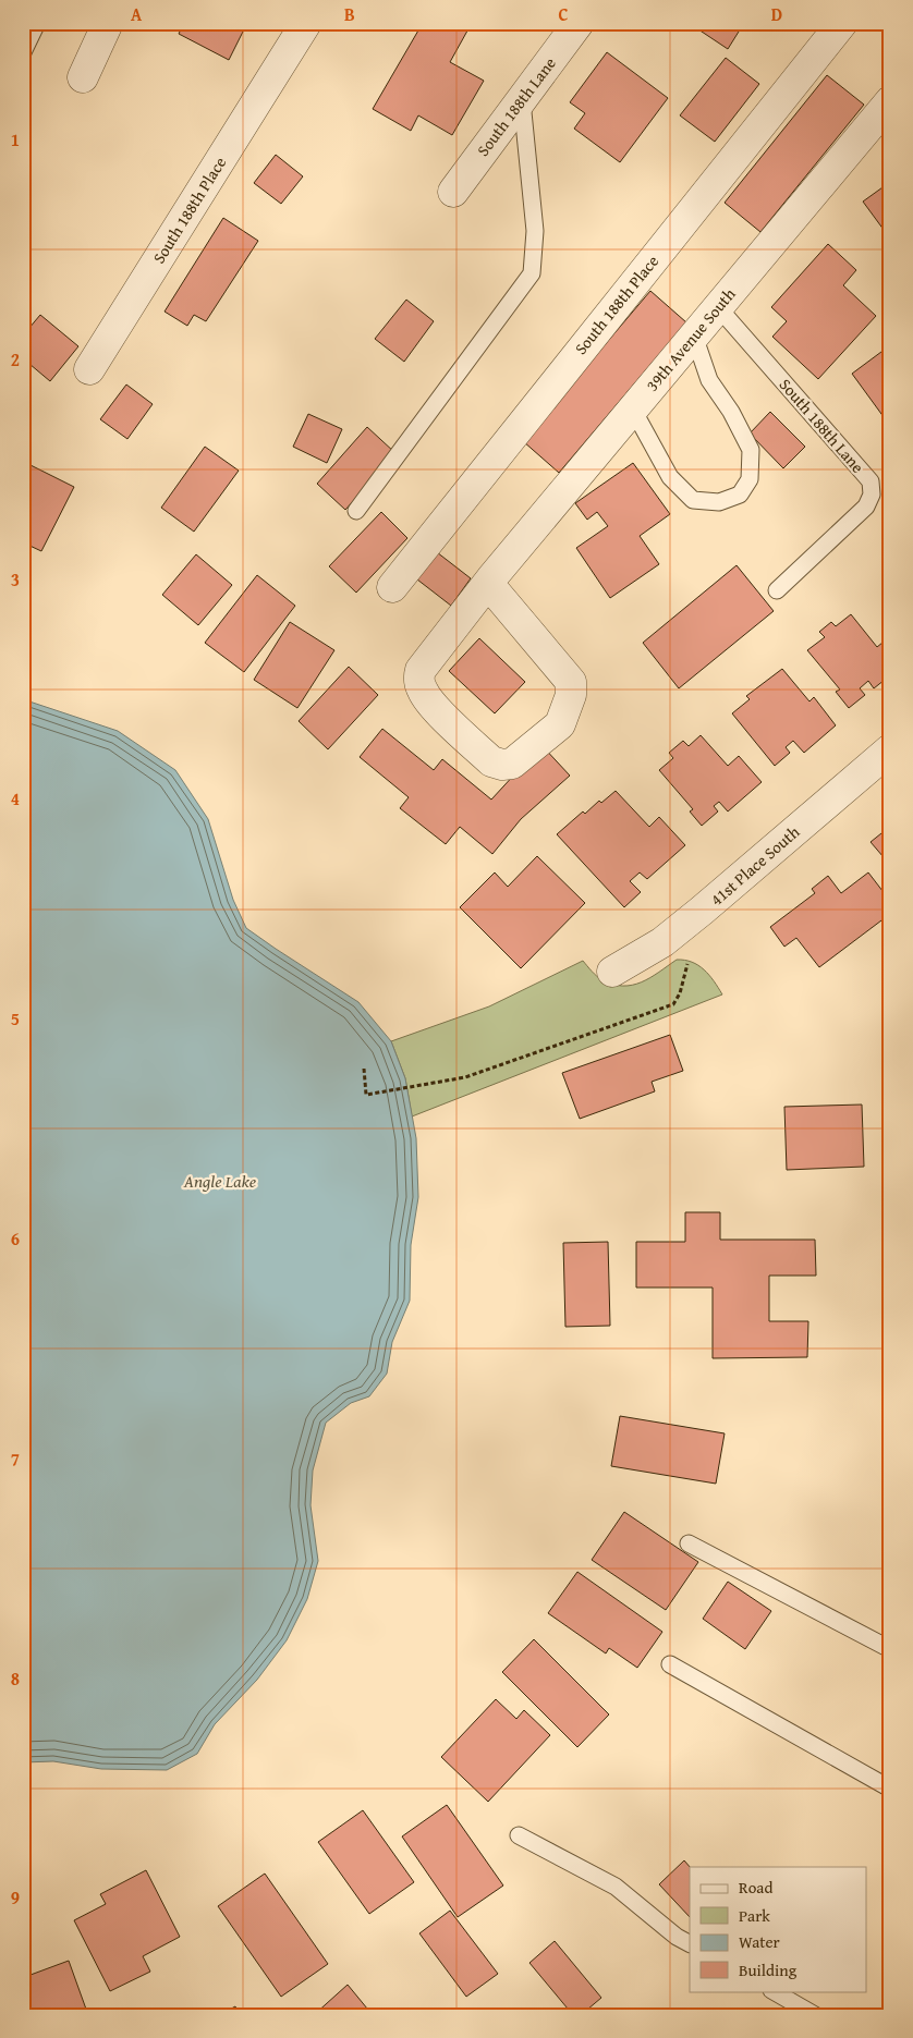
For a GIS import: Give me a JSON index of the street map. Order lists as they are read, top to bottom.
{
  "streets": {
    "street": [
      "South 188th Lane",
      "South 188th Place",
      "39th Avenue South",
      "41st Place South"
    ]
  },
  "crossings": [
    ["South 188th Lane", "39th Avenue South"]
  ],
  "water": ["Angle Lake"],
  "legend": [
    "Road",
    "Park",
    "Water",
    "Building"
  ],
  "grid": {
    "columns": [
      "A",
      "B",
      "C",
      "D"
    ],
    "rows": [
      "1",
      "2",
      "3",
      "4",
      "5",
      "6",
      "7",
      "8",
      "9"
    ]
  }
}
